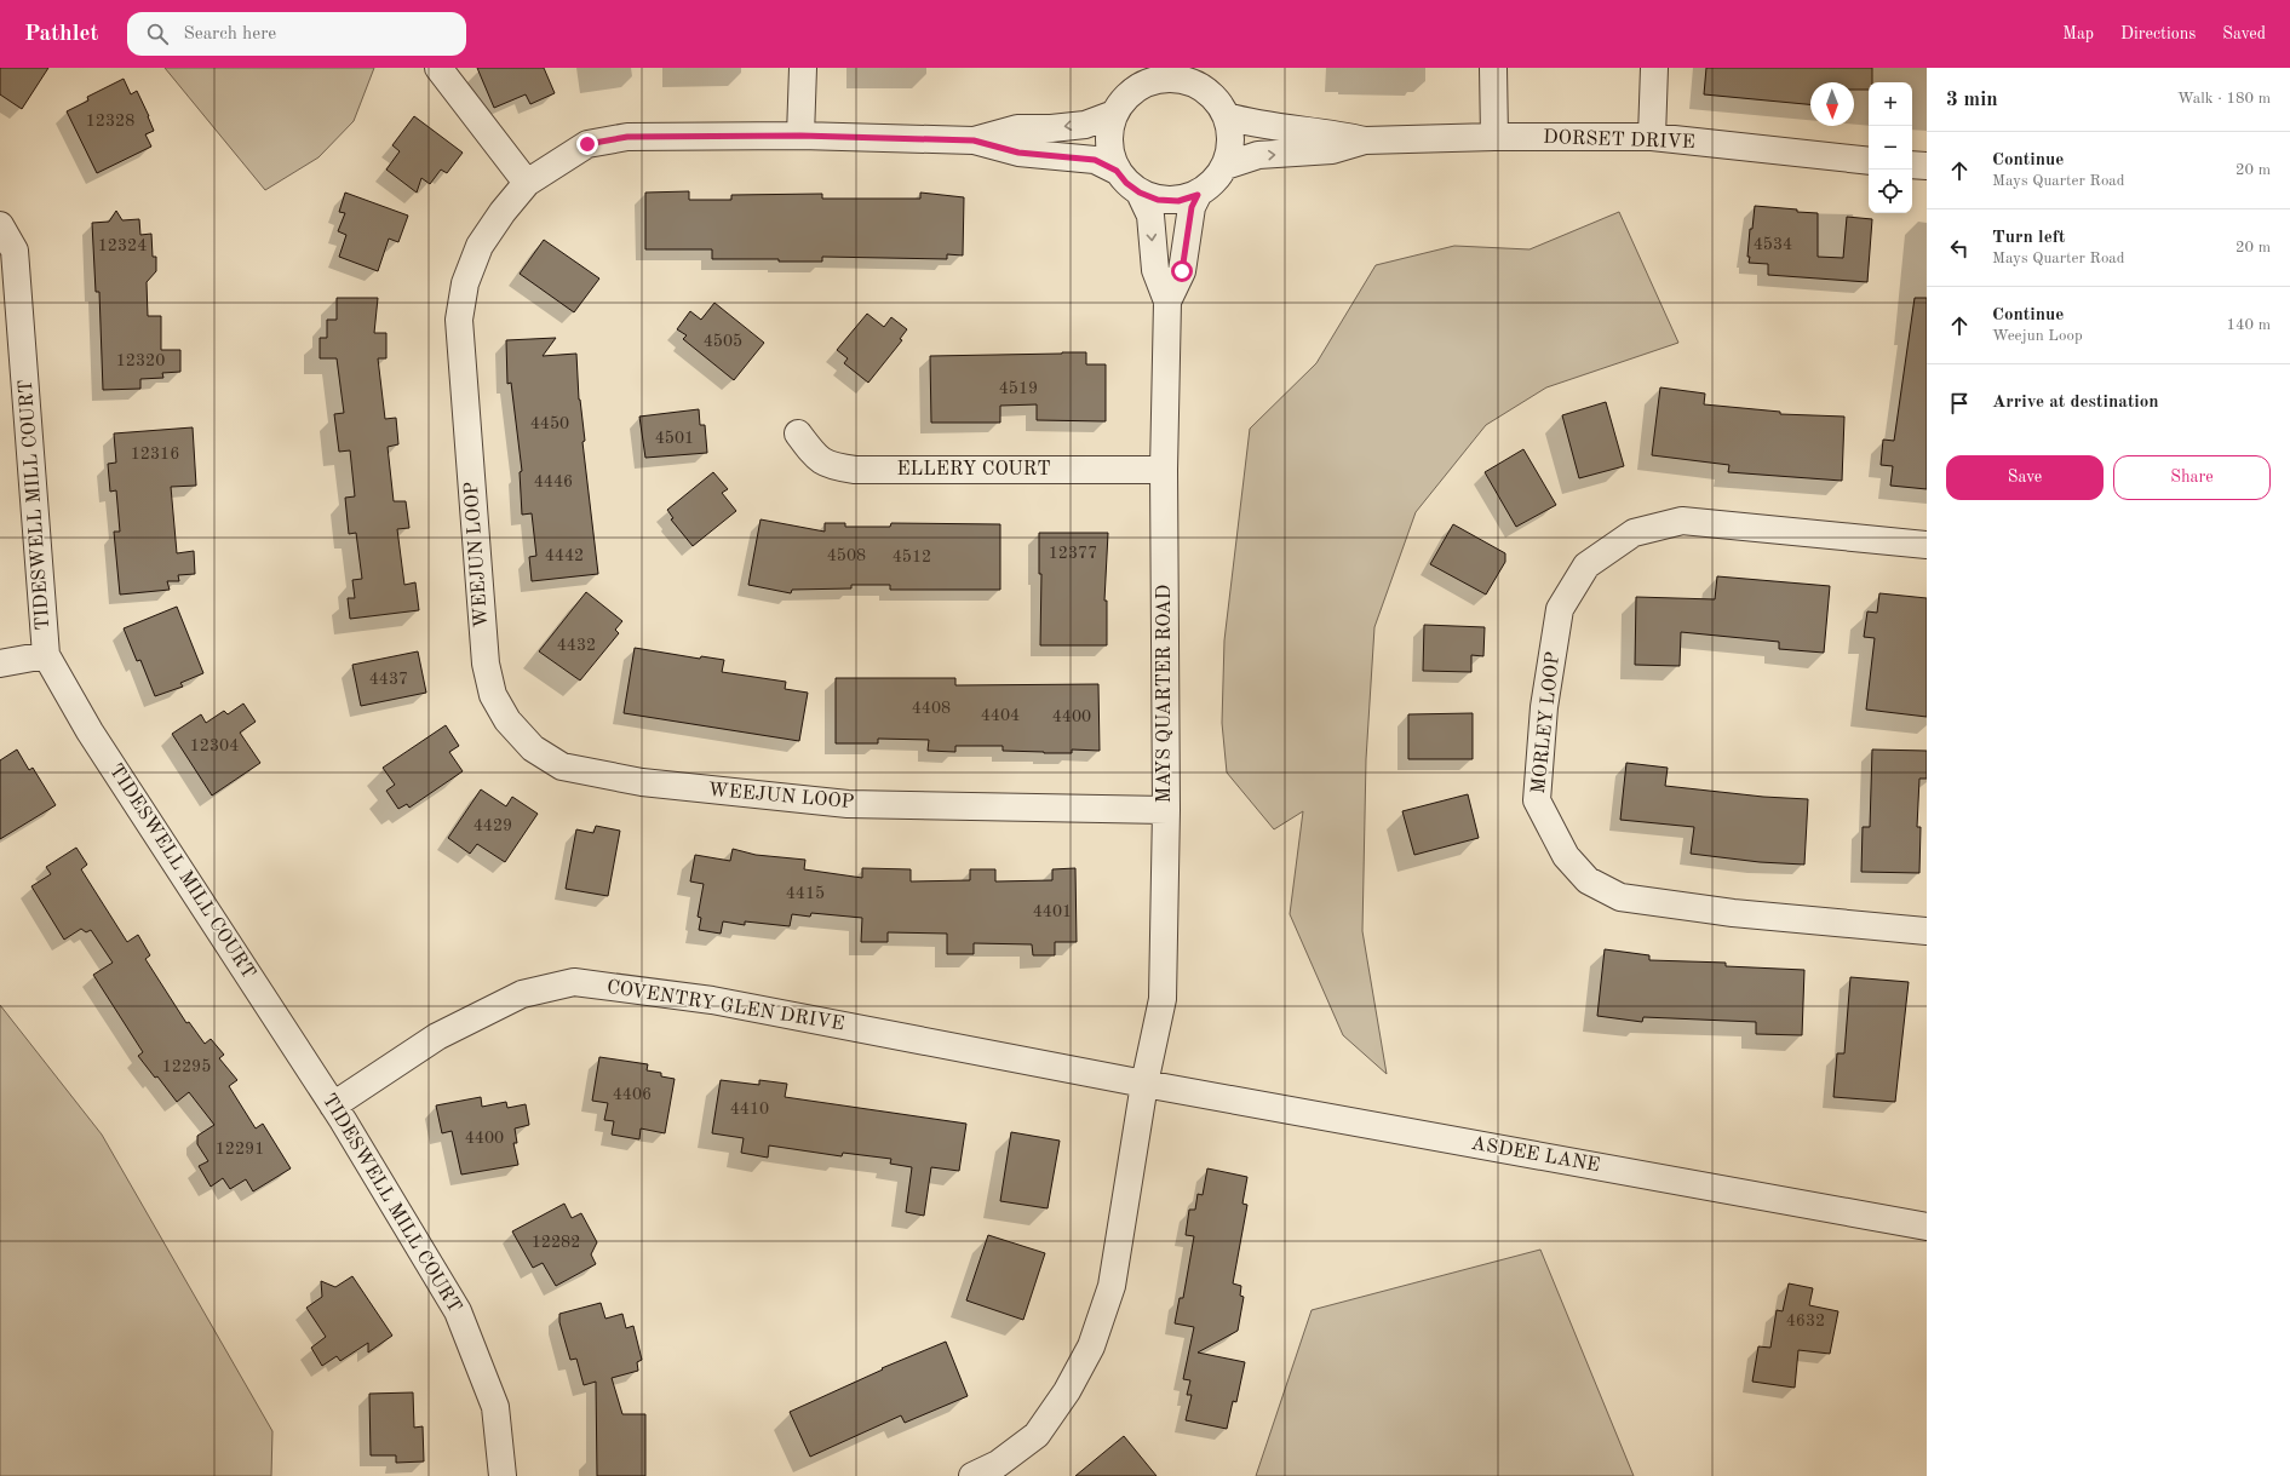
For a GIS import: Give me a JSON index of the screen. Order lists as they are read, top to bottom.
{
  "streets": {
    "street": [
      "DORSET DRIVE",
      "ELLERY COURT",
      "TIDESWELL MILL COURT",
      "WEEJUN LOOP",
      "MAYS QUARTER ROAD",
      "MORLEY LOOP",
      "COVENTRY GLEN DRIVE",
      "ASDEE LANE"
    ]
  },
  "crossings": [
    ["DORSET DRIVE", "WEEJUN LOOP"],
    ["DORSET DRIVE", "MAYS QUARTER ROAD"],
    ["ELLERY COURT", "MAYS QUARTER ROAD"],
    ["TIDESWELL MILL COURT", "COVENTRY GLEN DRIVE"],
    ["WEEJUN LOOP", "MAYS QUARTER ROAD"],
    ["MAYS QUARTER ROAD", "COVENTRY GLEN DRIVE"],
    ["MAYS QUARTER ROAD", "ASDEE LANE"],
    ["COVENTRY GLEN DRIVE", "ASDEE LANE"]
  ],
  "house_numbers": [
    "12328",
    "4534",
    "12324",
    "4505",
    "12320",
    "4519",
    "4450",
    "4501",
    "12316",
    "4446",
    "12377",
    "4442",
    "4508",
    "4512",
    "4432",
    "4437",
    "4408",
    "4404",
    "4400",
    "12304",
    "4429",
    "4415",
    "4401",
    "12295",
    "4406",
    "4410",
    "4400",
    "12291",
    "12282",
    "4632"
  ],
  "north": "bottom",
  "page": {
    "header": "Pathlet",
    "search": "Search here",
    "nav": ["Map", "Directions", "Saved"],
    "heading": ["3 min", "Walk · 180 m"],
    "map_buttons": ["+", "−"],
    "list": [
      ["Continue", "Mays Quarter Road", "20 m"],
      ["Turn left", "Mays Quarter Road", "20 m"],
      ["Continue", "Weejun Loop", "140 m"],
      "Arrive at destination"
    ],
    "buttons": ["Save", "Share"]
  }
}
